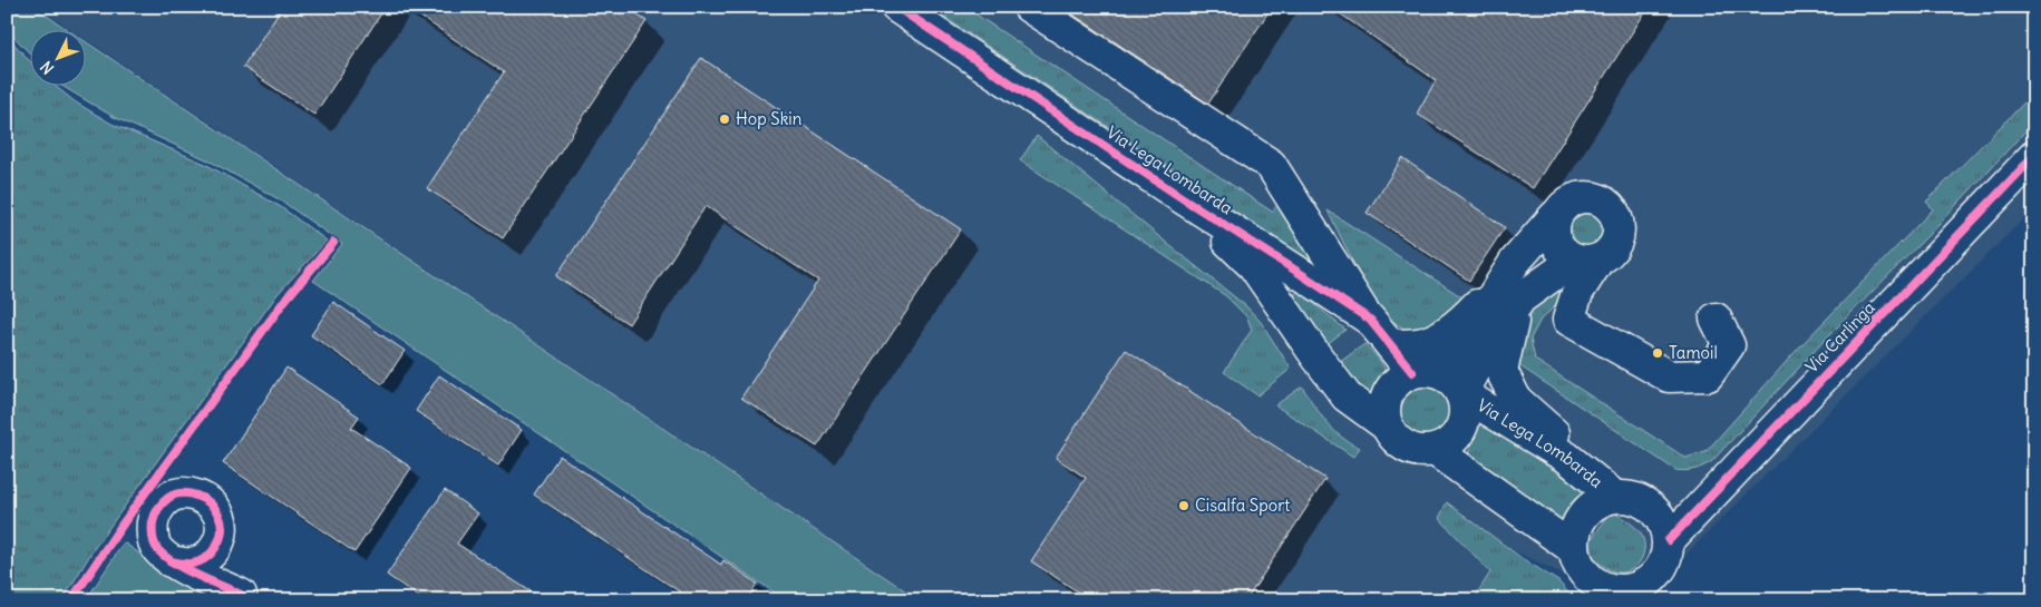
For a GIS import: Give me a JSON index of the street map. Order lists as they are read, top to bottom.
{
  "streets": {
    "street": ["Via Lega Lombarda", "Via Carlinga"]
  },
  "crossings": [
    ["Via Lega Lombarda", "Via Carlinga"]
  ],
  "places": ["Hop Skin", "Tamoil", "Cisalfa Sport"],
  "north": "bottom left"
}
